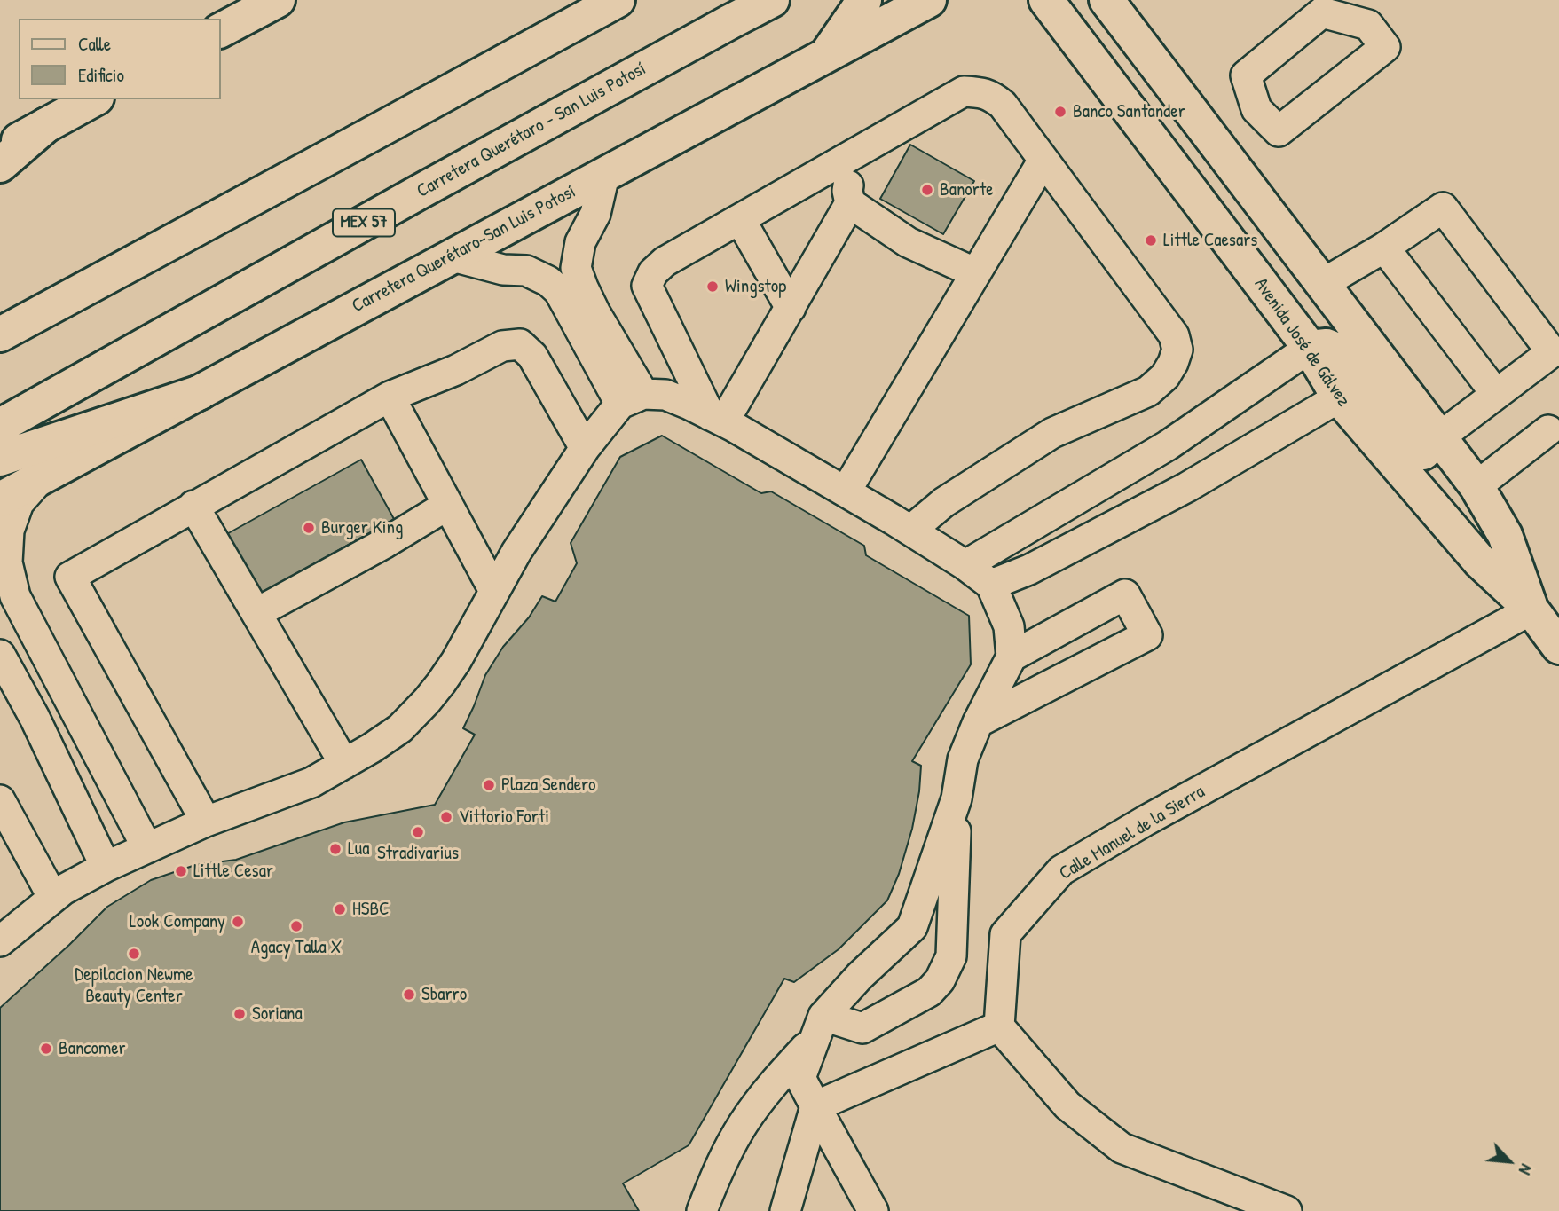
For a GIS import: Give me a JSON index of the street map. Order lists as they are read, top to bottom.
{
  "streets": {
    "main road": [
      "Carretera Querétaro - San Luis Potosí",
      "MEX 57",
      "Carretera Querétaro-San Luis Potosí",
      "Avenida José de Gálvez"
    ],
    "street": ["Calle Manuel de la Sierra"]
  },
  "crossings": [
    ["Avenida José de Gálvez", "Calle Manuel de la Sierra"]
  ],
  "places": [
    "Banco Santander",
    "Banorte",
    "Little Caesars",
    "Wingstop",
    "Burger King",
    "Plaza Sendero",
    "Vittorio Forti",
    "Stradivarius",
    "Lua",
    "Little Cesar",
    "HSBC",
    "Look Company",
    "Agacy Talla X",
    "Depilacion Newme Beauty Center",
    "Sbarro",
    "Soriana",
    "Bancomer"
  ],
  "legend": ["Calle", "Edificio"],
  "north": "bottom right"
}
